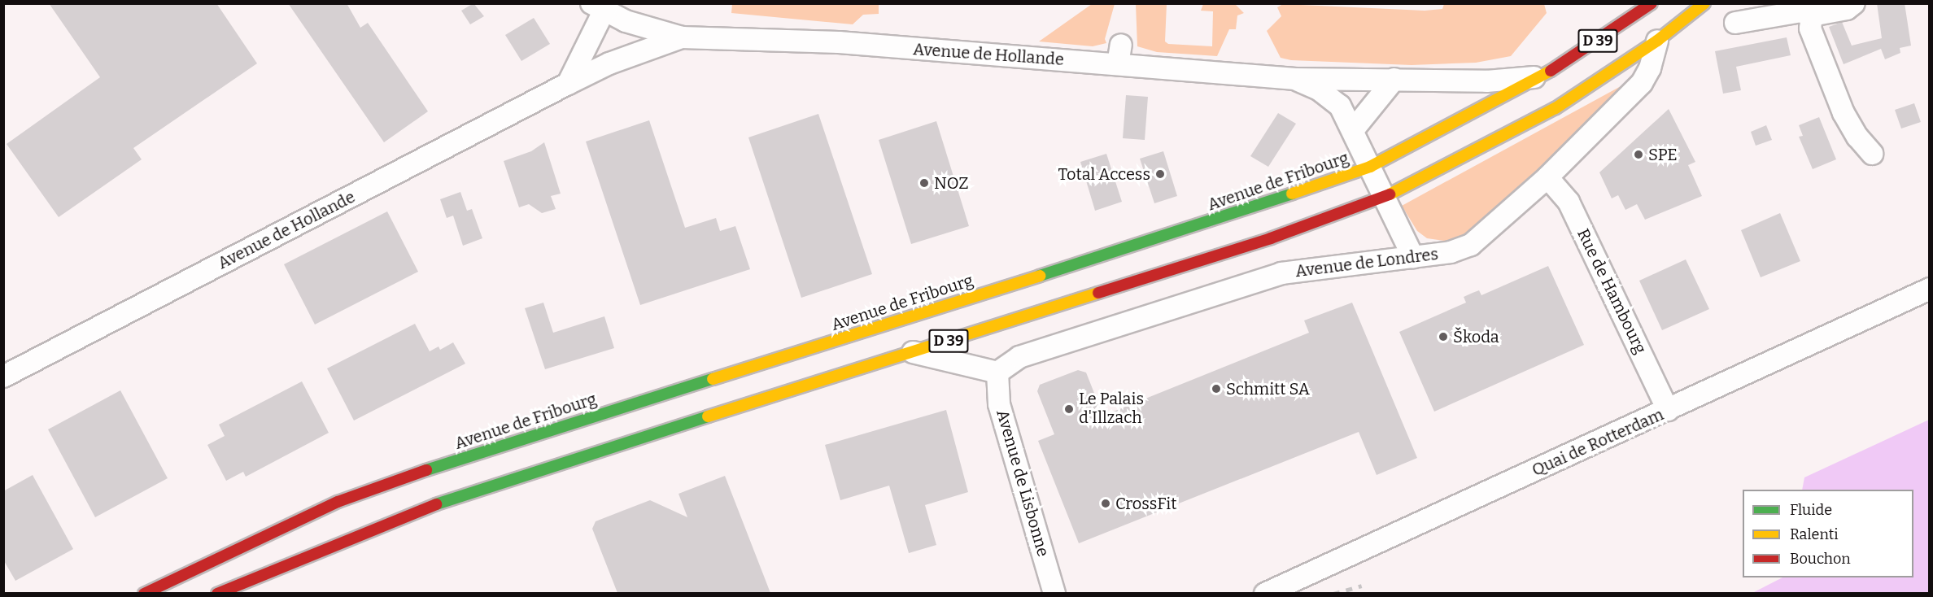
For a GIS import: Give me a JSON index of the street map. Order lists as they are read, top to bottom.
{
  "streets": {
    "main road": ["D 39", "Avenue de Fribourg"],
    "street": [
      "Avenue de Hollande",
      "Avenue de Londres",
      "Rue de Hambourg",
      "Quai de Rotterdam",
      "Avenue de Lisbonne"
    ]
  },
  "crossings": [
    ["D 39", "Avenue de Hollande"],
    ["D 39", "Avenue de Londres"],
    ["Avenue de Hollande", "Avenue de Fribourg"],
    ["Avenue de Hollande", "Avenue de Londres"],
    ["Avenue de Londres", "Rue de Hambourg"],
    ["Avenue de Londres", "Avenue de Lisbonne"],
    ["Rue de Hambourg", "Quai de Rotterdam"]
  ],
  "places": [
    "SPE",
    "Total Access",
    "NOZ",
    "Škoda",
    "Schmitt SA",
    "Le Palais d'Illzach",
    "CrossFit"
  ],
  "legend": ["Fluide", "Ralenti", "Bouchon"]
}
